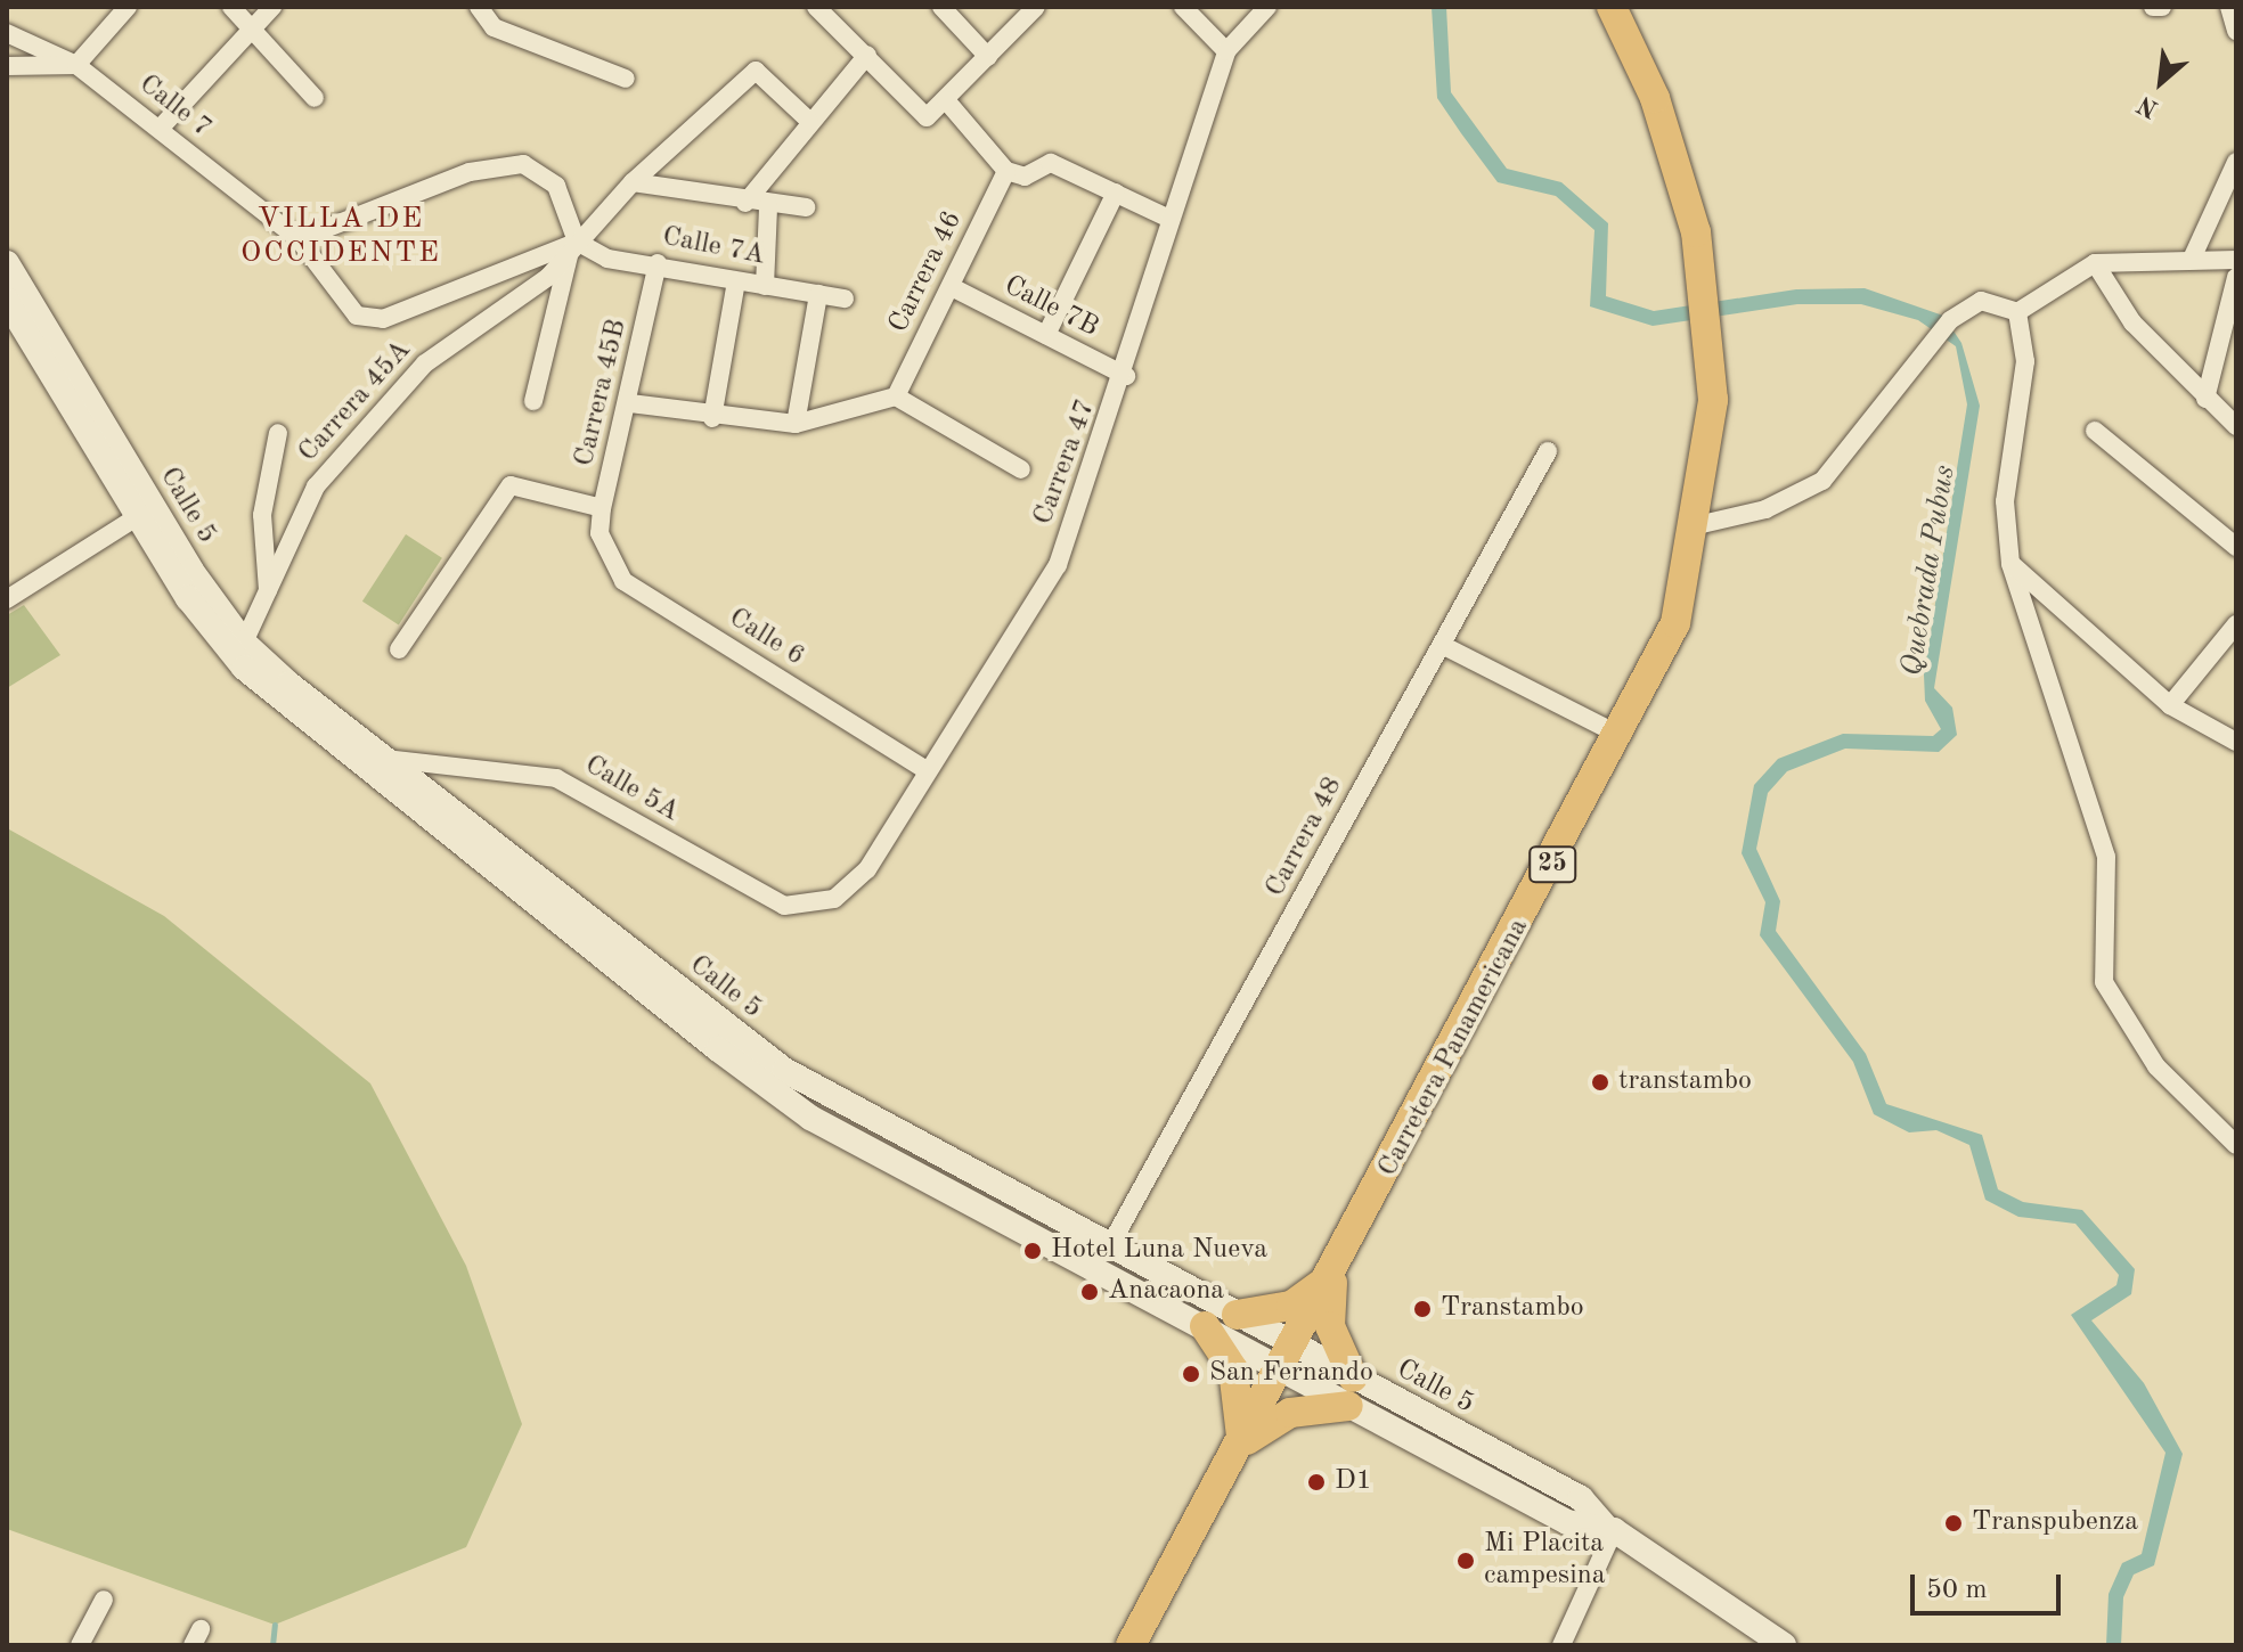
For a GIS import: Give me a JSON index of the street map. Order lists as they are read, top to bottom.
{
  "streets": {
    "highway": ["25", "Carretera Panamericana"],
    "main road": ["Calle 5"],
    "street": [
      "Calle 7",
      "Calle 7A",
      "Carrera 46",
      "Calle 7B",
      "Carrera 45B",
      "Carrera 45A",
      "Carrera 47",
      "Calle 6",
      "Calle 5A",
      "Carrera 48"
    ]
  },
  "crossings": [
    ["Calle 7", "Calle 7A"],
    ["Calle 7", "Carrera 45A"],
    ["Calle 7A", "Carrera 45B"],
    ["Calle 7A", "Carrera 45A"],
    ["Carrera 46", "Calle 7B"],
    ["Calle 7B", "Carrera 47"],
    ["Carrera 45B", "Calle 6"],
    ["Carrera 45A", "Calle 5"],
    ["Carrera 47", "Calle 6"],
    ["Carrera 47", "Calle 5A"],
    ["Calle 5", "Calle 5A"],
    ["Calle 5", "Carrera 48"],
    ["Calle 5", "Carretera Panamericana"]
  ],
  "districts": ["VILLA DE OCCIDENTE"],
  "water": ["Quebrada Pubus"],
  "places": [
    "transtambo",
    "Hotel Luna Nueva",
    "Anacaona",
    "Transtambo",
    "San Fernando",
    "D1",
    "Transpubenza",
    "Mi Placita campesina"
  ],
  "scale_bar": "50 m",
  "north": "bottom left"
}
